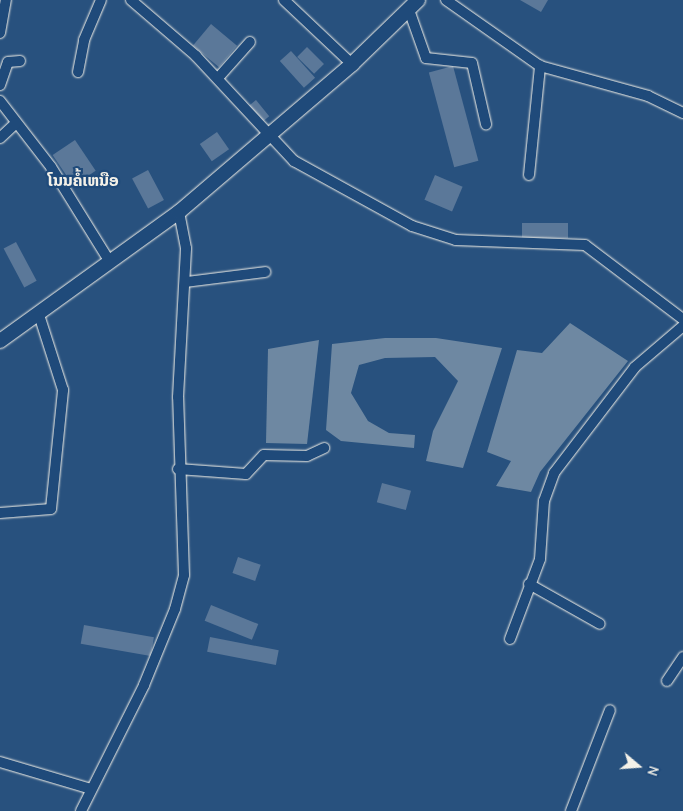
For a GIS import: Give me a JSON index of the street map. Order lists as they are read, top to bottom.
{
  "districts": ["ໂນນຄໍ້ເຫນືອ"],
  "north": "right"
}
